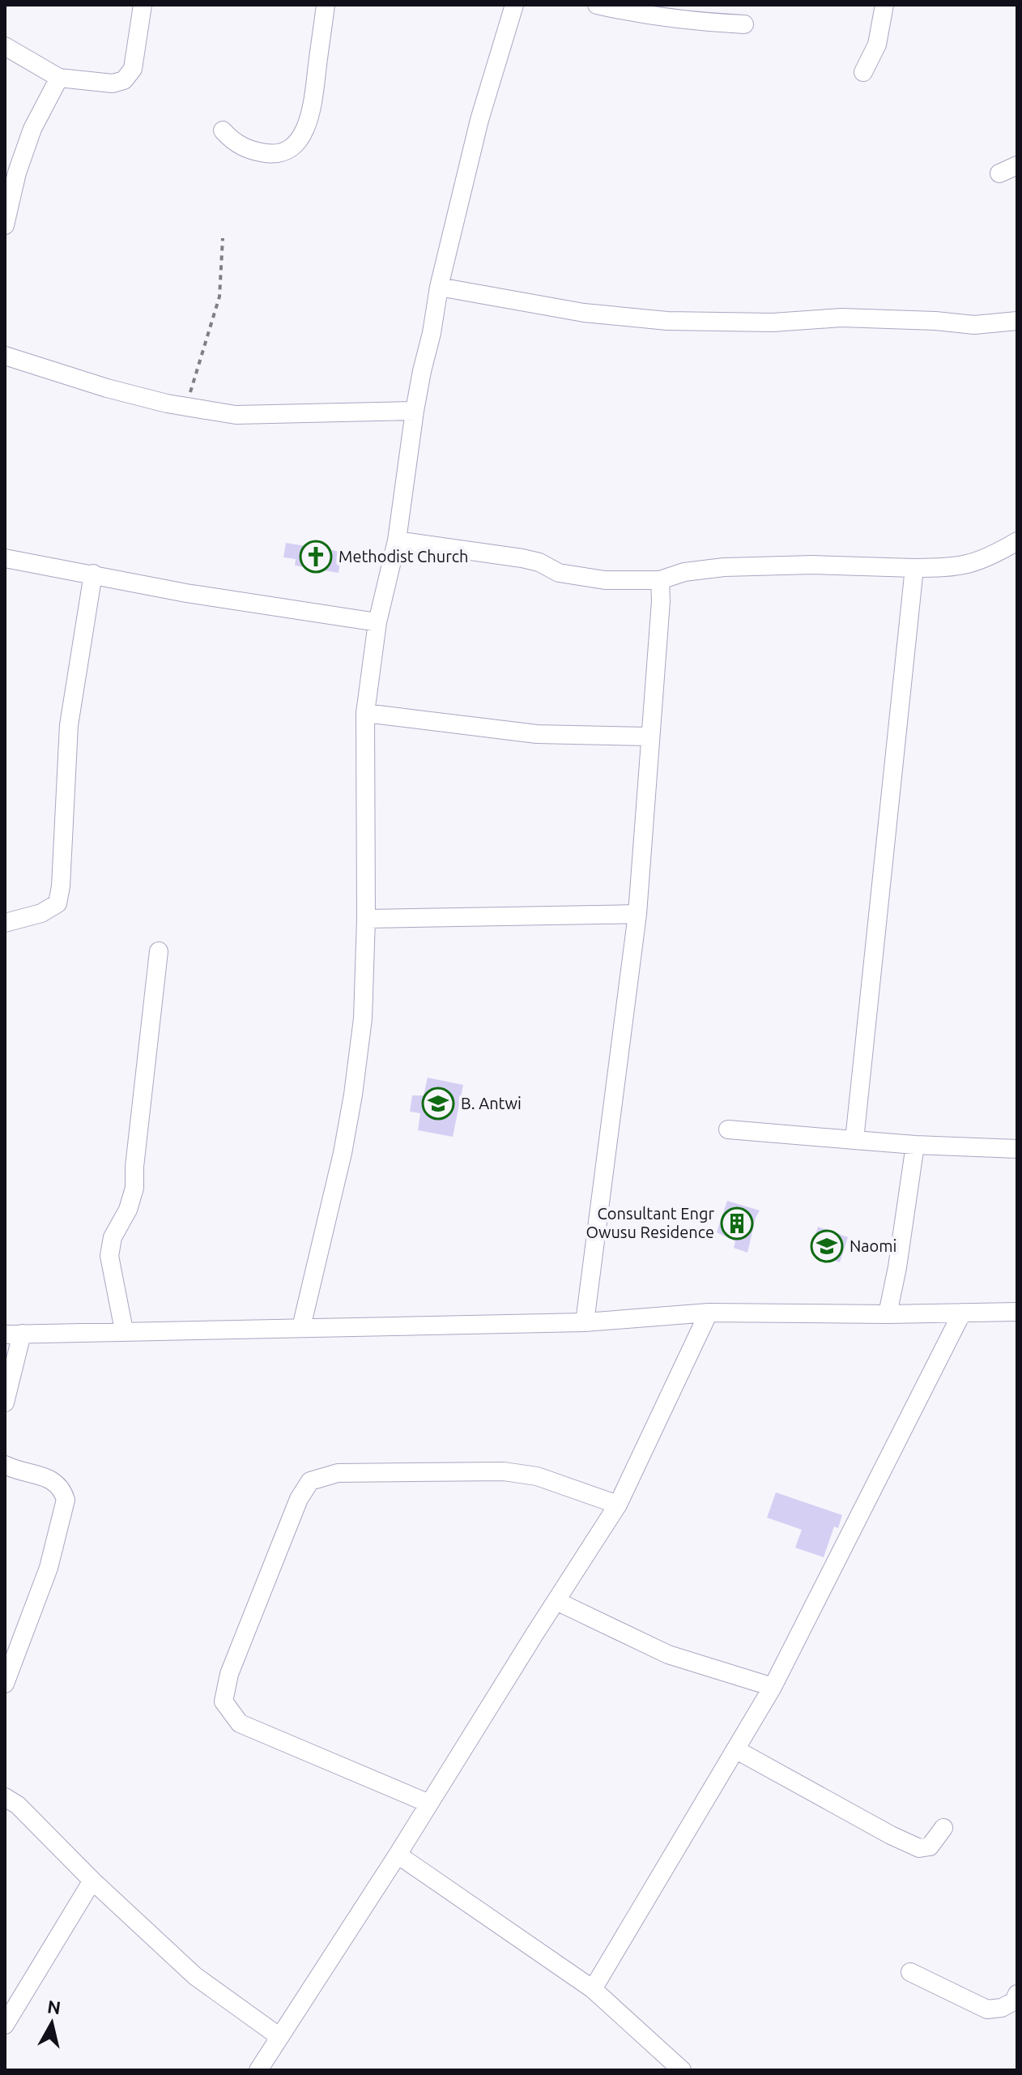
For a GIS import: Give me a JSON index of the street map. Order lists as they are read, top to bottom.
{
  "places": {
    "church": ["Methodist Church"],
    "school or university": ["B. Antwi", "Naomi"],
    "building": ["Consultant Engr Owusu Residence"]
  },
  "north": "top"
}
